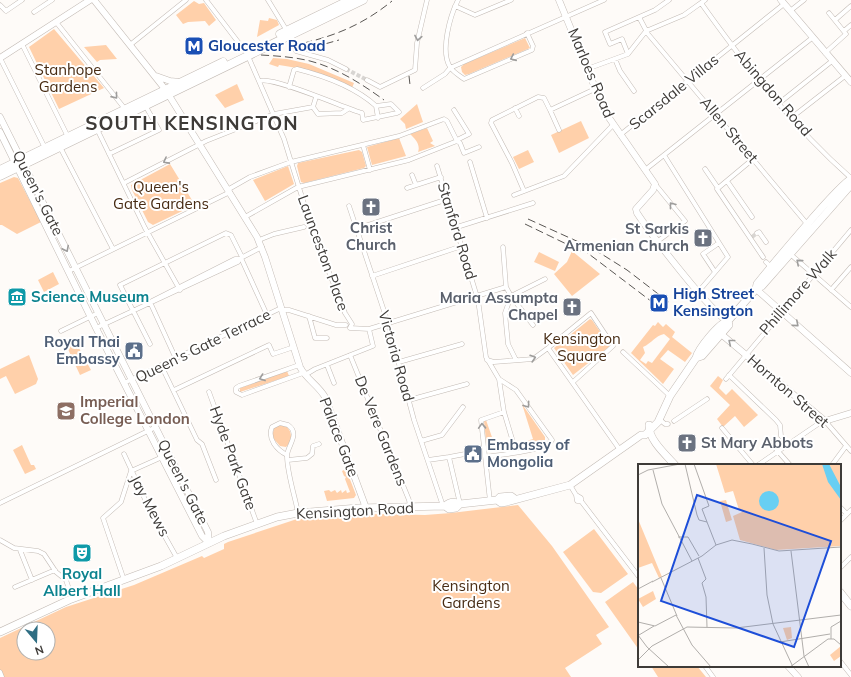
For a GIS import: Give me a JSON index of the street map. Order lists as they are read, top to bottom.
{
  "streets": {
    "main road": ["Kensington Road"],
    "street": [
      "Marloes Road",
      "Scarsdale Villas",
      "Abingdon Road",
      "Allen Street",
      "Queen's Gate",
      "Stanford Road",
      "Launceston Place",
      "Phillimore Walk",
      "Queen's Gate Terrace",
      "Victoria Road",
      "Hornton Street",
      "De Vere Gardens",
      "Palace Gate",
      "Hyde Park Gate",
      "Jay Mews"
    ]
  },
  "crossings": [
    ["Marloes Road", "Scarsdale Villas"],
    ["Scarsdale Villas", "Abingdon Road"],
    ["Scarsdale Villas", "Allen Street"],
    ["Queen's Gate", "Queen's Gate Terrace"],
    ["Queen's Gate", "Kensington Road"],
    ["Phillimore Walk", "Hornton Street"],
    ["Victoria Road", "Kensington Road"],
    ["De Vere Gardens", "Kensington Road"],
    ["Palace Gate", "Kensington Road"],
    ["Hyde Park Gate", "Kensington Road"],
    ["Jay Mews", "Kensington Road"]
  ],
  "districts": ["SOUTH KENSINGTON"],
  "parks": [
    "Stanhope Gardens",
    "Queen's Gate Gardens",
    "Kensington Square",
    "Kensington Gardens"
  ],
  "places": {
    "metro station": ["Gloucester Road", "High Street Kensington"],
    "church": [
      "Christ Church",
      "St Sarkis Armenian Church",
      "Maria Assumpta Chapel",
      "St Mary Abbots"
    ],
    "museum": ["Science Museum"],
    "public building": ["Royal Thai Embassy", "Embassy of Mongolia"],
    "school or university": ["Imperial College London"],
    "theatre": ["Royal Albert Hall"]
  },
  "north": "bottom"
}
